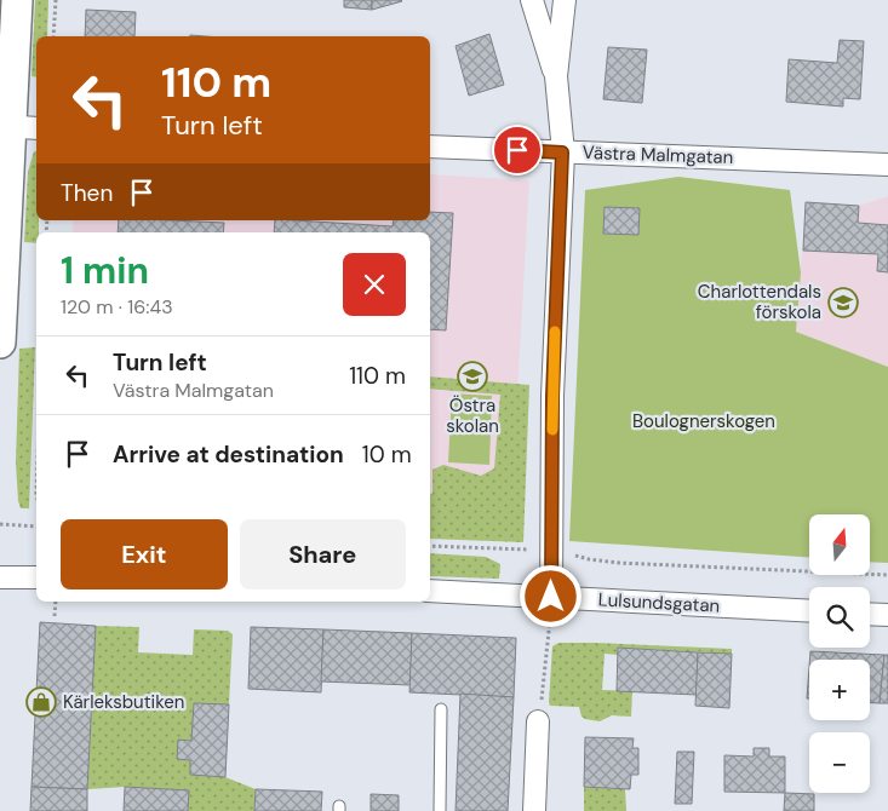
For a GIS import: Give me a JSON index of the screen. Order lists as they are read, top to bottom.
{
  "streets": {
    "street": ["Västra Malmgatan", "Lulsundsgatan"]
  },
  "parks": ["Boulognerskogen"],
  "places": {
    "school or university": ["Charlottendals förskola", "Östra skolan"],
    "shop": ["Kärleksbutiken"]
  },
  "north": "top",
  "page": {
    "turn": ["110 m", "Turn left"],
    "then": "Then",
    "heading": ["1 min", "120 m · 16:43"],
    "list": [
      {
        "name": "Turn left",
        "note": "Västra Malmgatan",
        "value": "110 m"
      },
      {
        "name": "Arrive at destination",
        "value": "10 m"
      }
    ],
    "buttons": ["Exit", "Share"],
    "map_buttons": ["+", "−"]
  }
}
